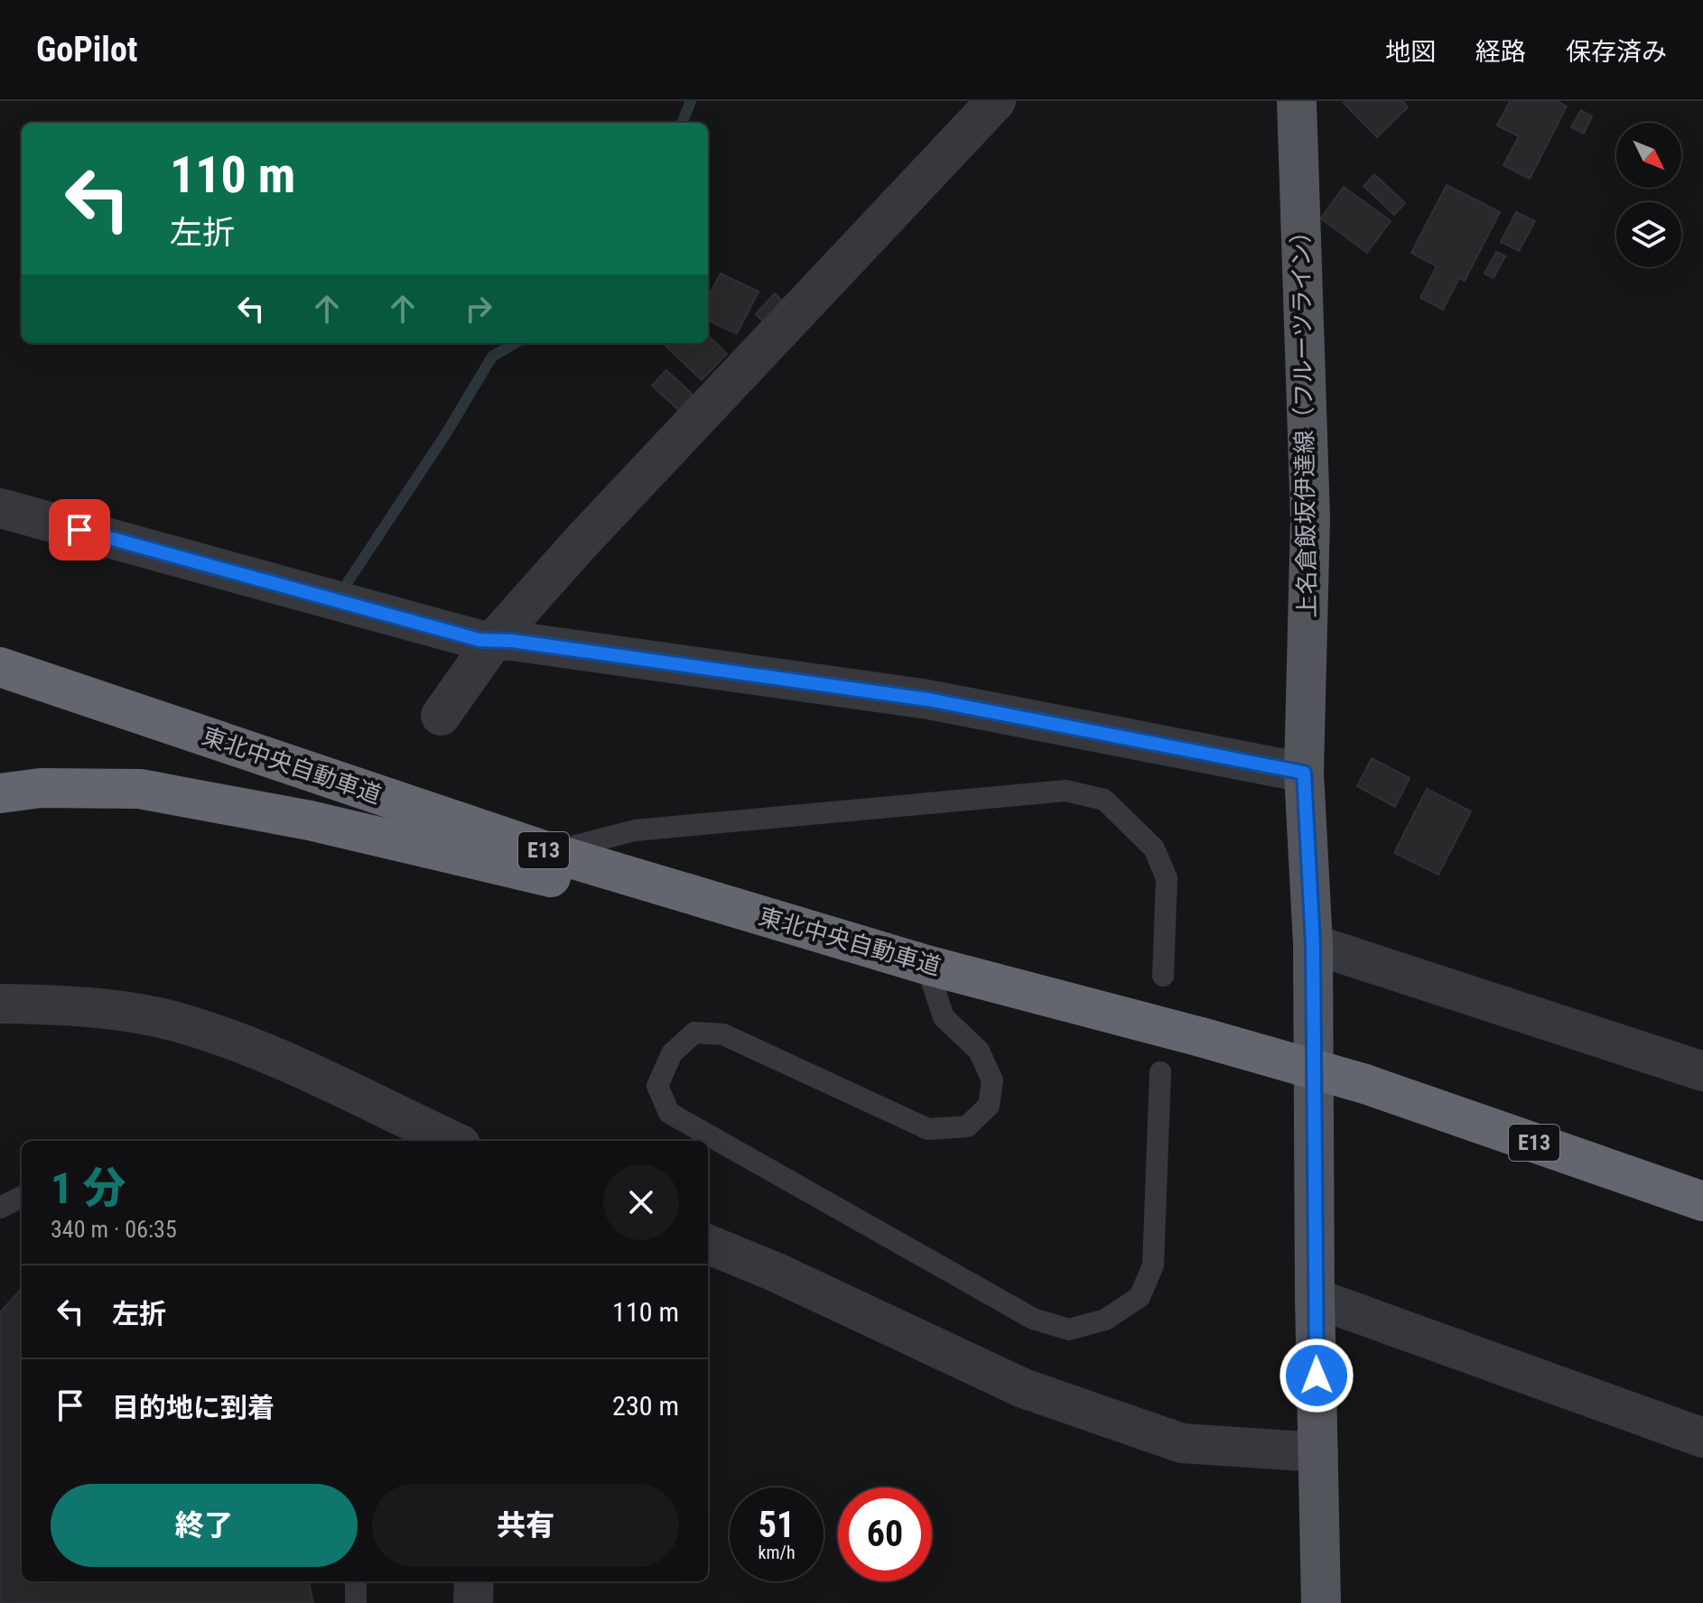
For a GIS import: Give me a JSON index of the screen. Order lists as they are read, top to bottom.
{
  "streets": {
    "highway": ["東北中央自動車道", "E13"],
    "main road": ["上名倉飯坂伊達線（フルーツライン）"]
  },
  "north": "bottom right",
  "page": {
    "header": "GoPilot",
    "nav": ["地図", "経路", "保存済み"],
    "turn": ["110 m", "左折"],
    "heading": ["1 分", "340 m · 06:35"],
    "list": [
      {
        "name": "左折",
        "value": "110 m"
      },
      {
        "name": "目的地に到着",
        "value": "230 m"
      }
    ],
    "buttons": ["終了", "共有"],
    "speed": "51 km/h",
    "limit": "60"
  }
}
